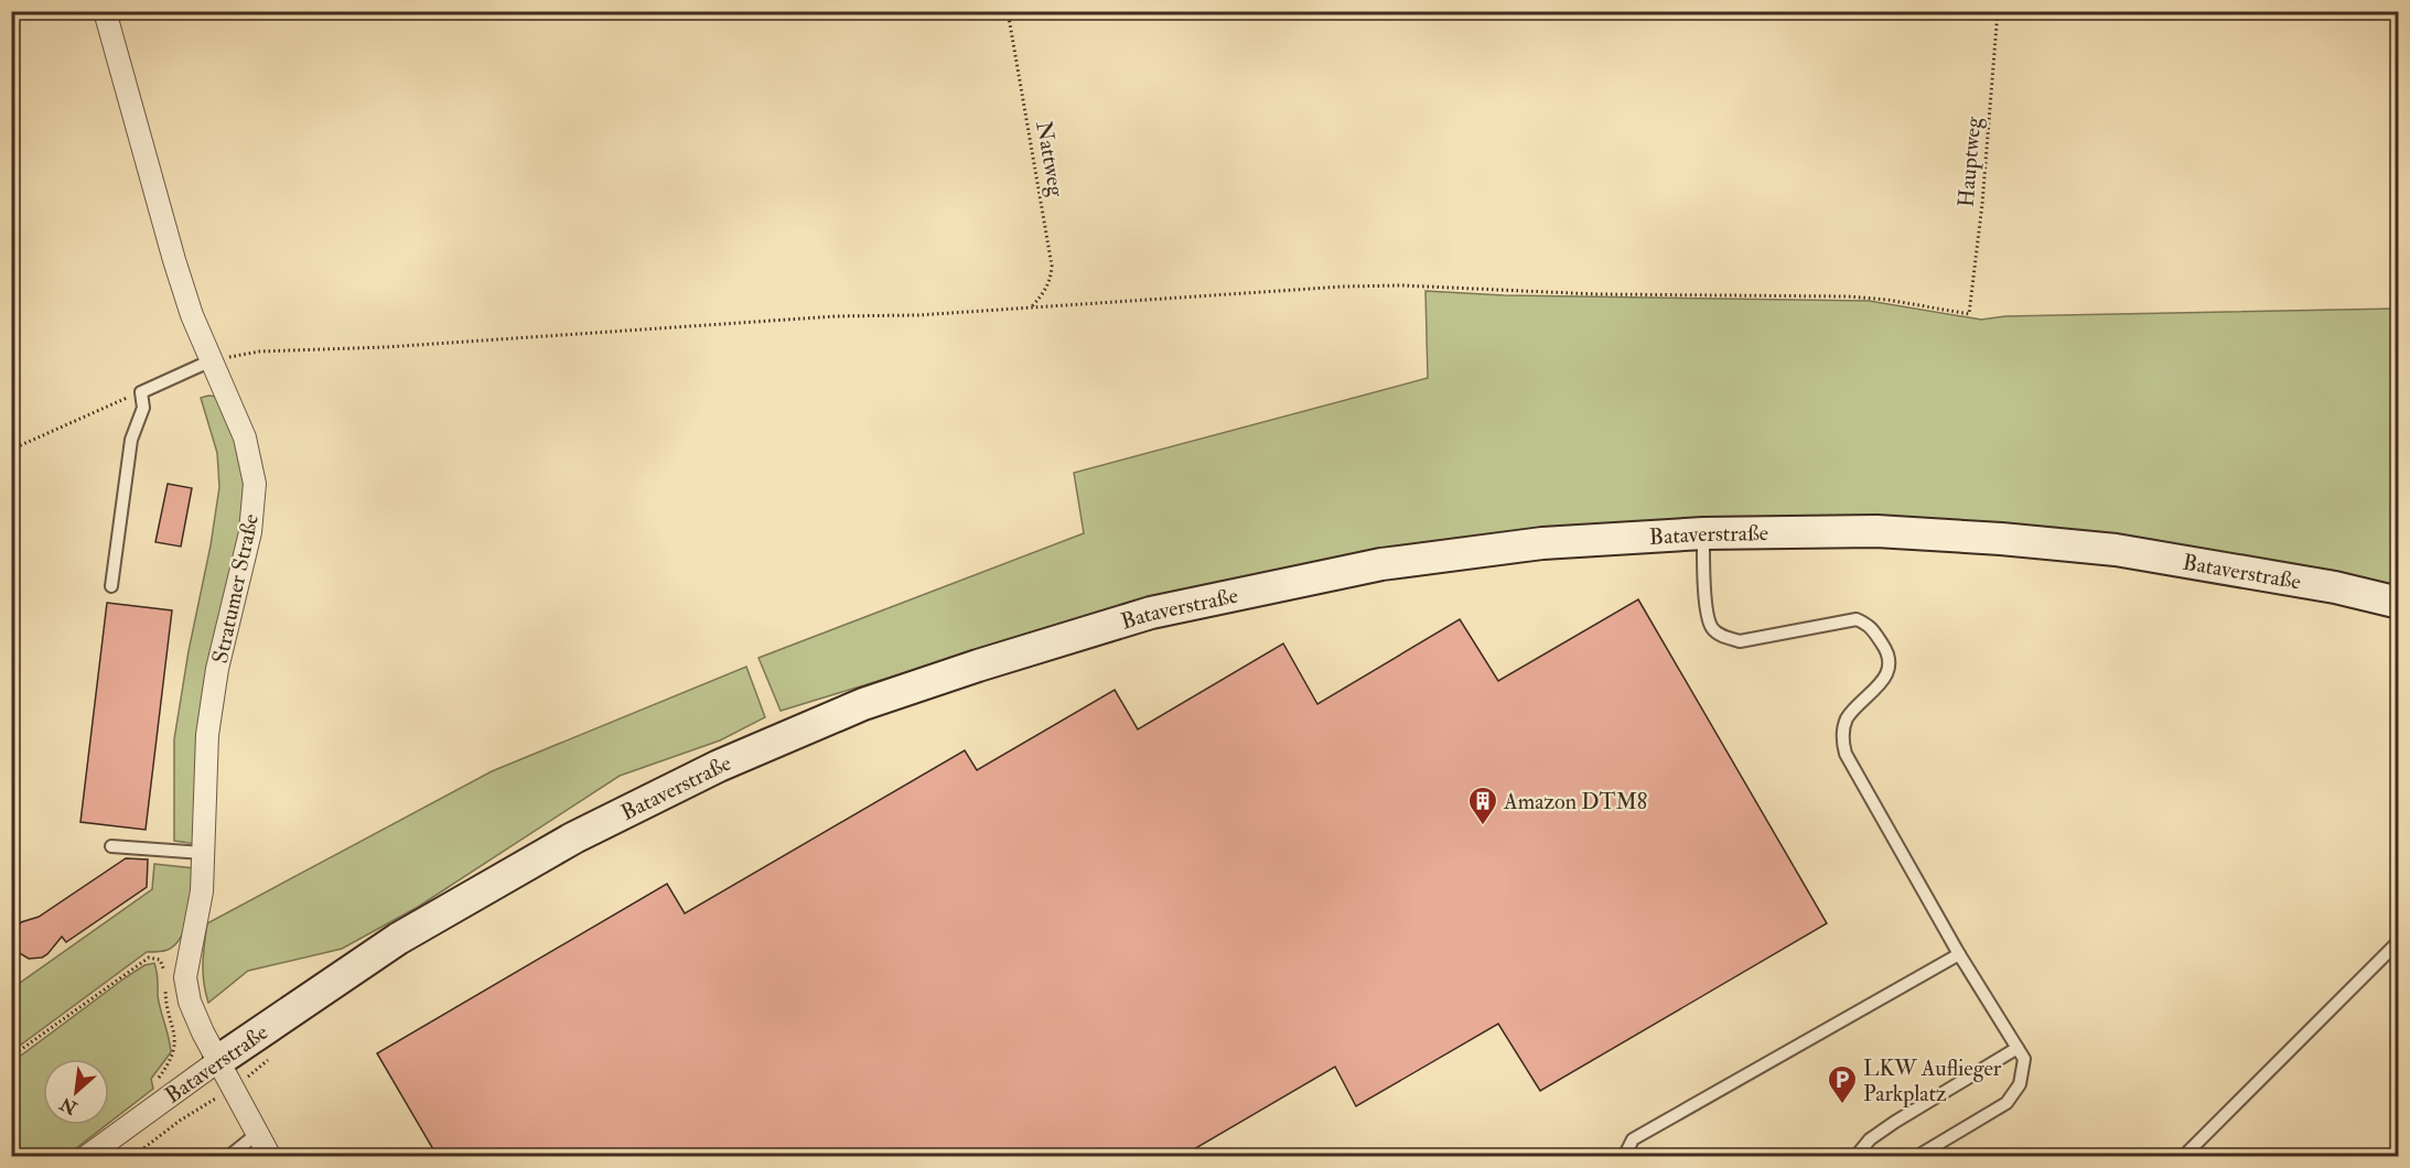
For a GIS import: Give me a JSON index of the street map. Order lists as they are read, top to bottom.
{
  "streets": {
    "street": ["Bataverstraße", "Stratumer Straße"],
    "path": ["Nattweg", "Hauptweg"]
  },
  "crossings": [
    ["Nattweg", "Hauptweg"],
    ["Bataverstraße", "Stratumer Straße"]
  ],
  "places": {
    "building": ["Amazon DTM8"],
    "parking": ["LKW Auflieger Parkplatz"]
  },
  "north": "bottom left"
}
